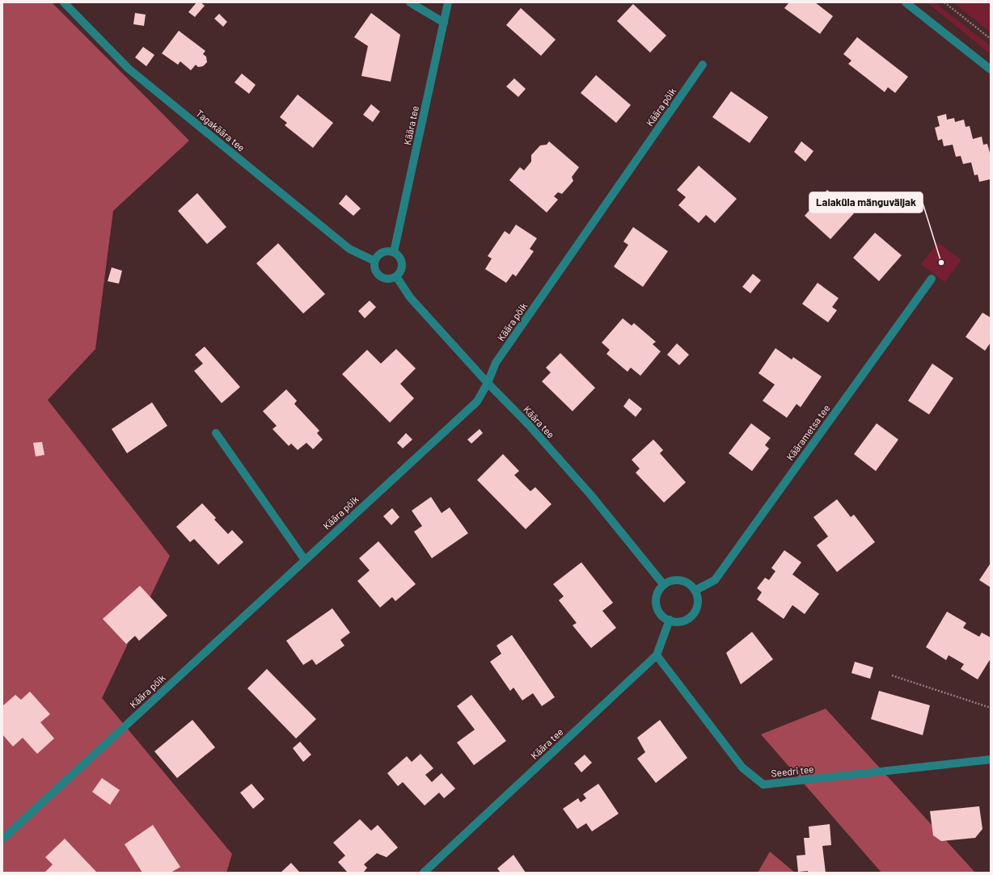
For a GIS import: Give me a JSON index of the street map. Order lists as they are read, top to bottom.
{
  "streets": {
    "street": [
      "Käära põik",
      "Käära tee",
      "Tagakäära tee",
      "Käärametsa tee",
      "Seedri tee"
    ]
  },
  "crossings": [
    ["Käära põik", "Käära tee"],
    ["Käära tee", "Tagakäära tee"],
    ["Käära tee", "Käärametsa tee"],
    ["Käära tee", "Seedri tee"]
  ],
  "places": ["Laiaküla mänguväljak"]
}
